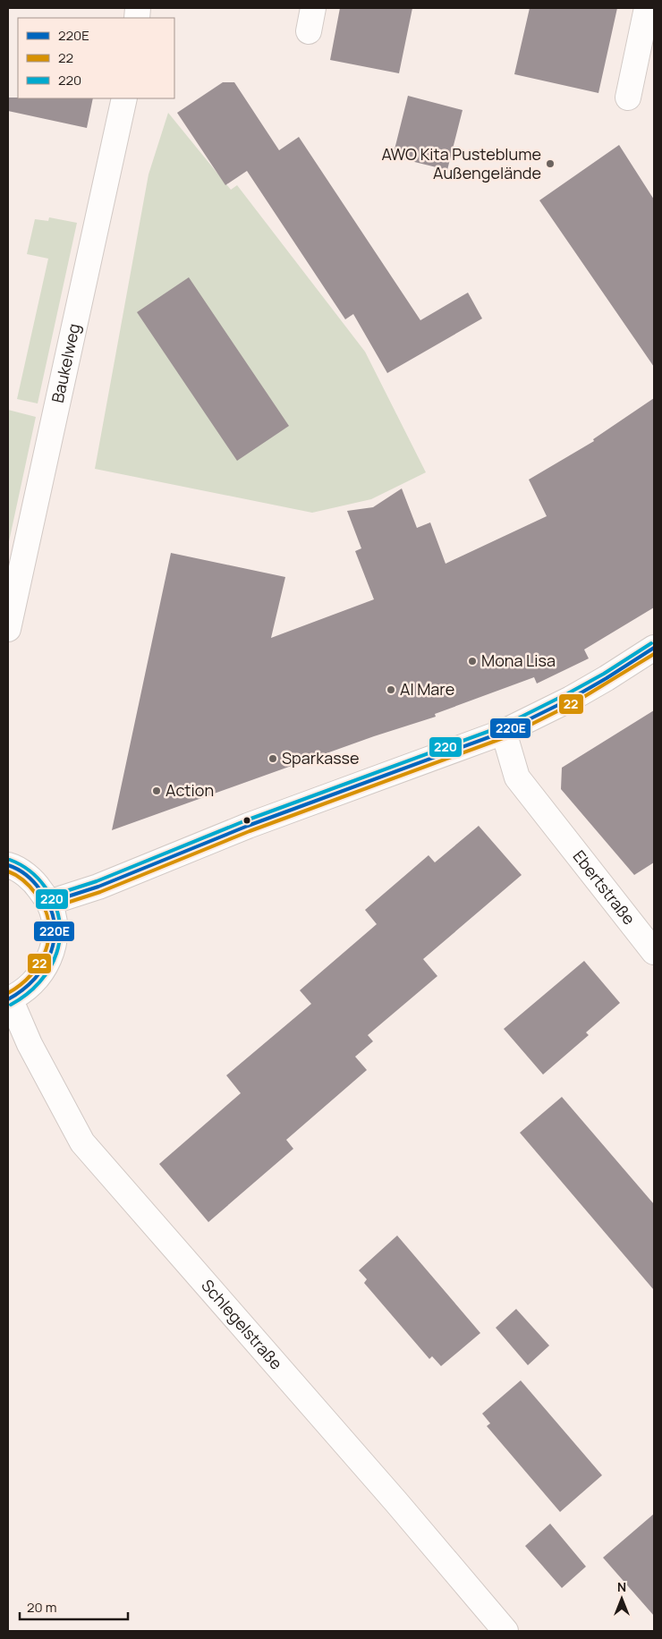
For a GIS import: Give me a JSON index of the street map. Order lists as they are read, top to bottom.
{
  "streets": {
    "street": ["Baukelweg", "Ebertstraße", "Schlegelstraße"]
  },
  "places": [
    "AWO Kita Pusteblume Außengelände",
    "Mona Lisa",
    "Al Mare",
    "Sparkasse",
    "Action"
  ],
  "lines": ["transit line 220", "transit line 220E", "transit line 22"],
  "legend": ["220E", "22", "220"],
  "scale_bar": "20 m",
  "north": "top"
}
